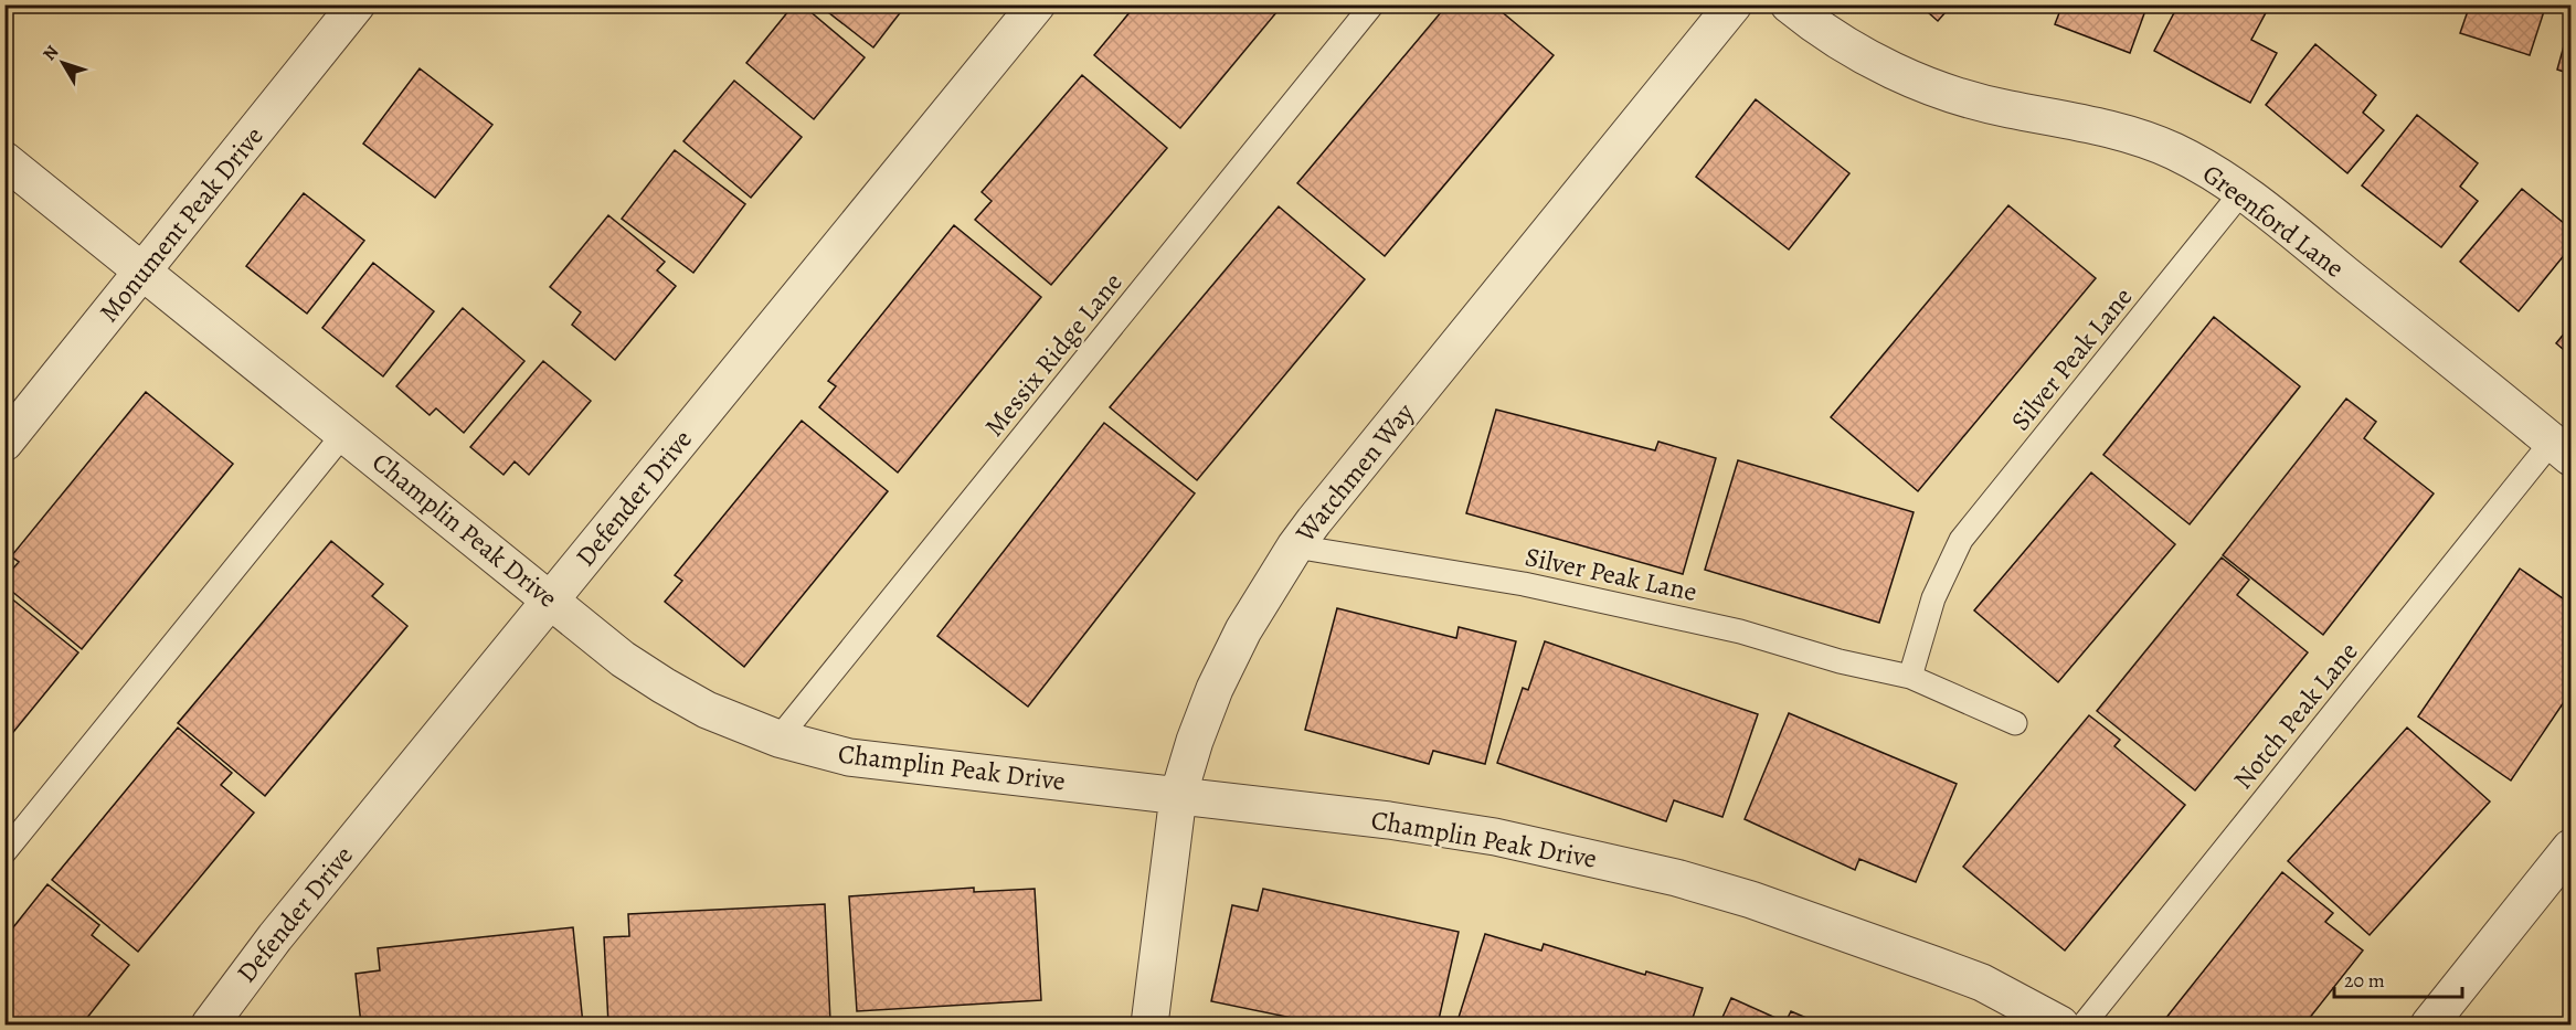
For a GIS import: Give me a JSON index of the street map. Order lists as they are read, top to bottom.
{
  "streets": {
    "street": [
      "Greenford Lane",
      "Monument Peak Drive",
      "Watchmen Way",
      "Defender Drive",
      "Champlin Peak Drive"
    ],
    "lane": ["Messix Ridge Lane", "Silver Peak Lane", "Notch Peak Lane"]
  },
  "crossings": [
    ["Greenford Lane", "Silver Peak Lane"],
    ["Greenford Lane", "Notch Peak Lane"],
    ["Monument Peak Drive", "Champlin Peak Drive"],
    ["Messix Ridge Lane", "Champlin Peak Drive"],
    ["Silver Peak Lane", "Watchmen Way"],
    ["Watchmen Way", "Champlin Peak Drive"],
    ["Defender Drive", "Champlin Peak Drive"]
  ],
  "scale_bar": "20 m",
  "north": "top left"
}
